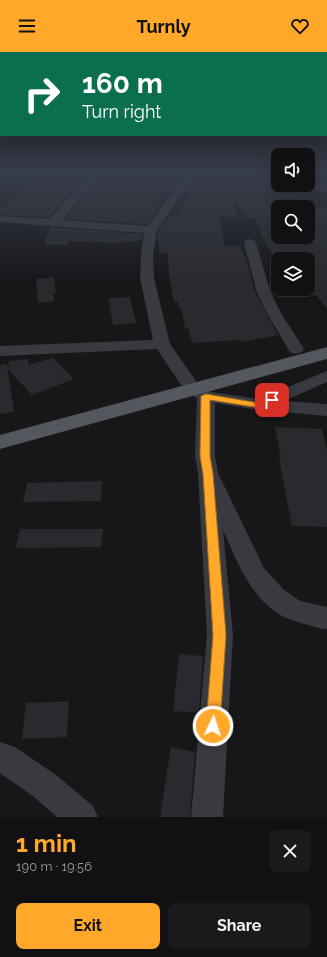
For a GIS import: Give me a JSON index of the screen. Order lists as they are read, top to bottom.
{
  "page": {
    "header": "Turnly",
    "turn": ["160 m", "Turn right"],
    "heading": ["1 min", "190 m · 19:56"],
    "buttons": ["Exit", "Share"]
  }
}
